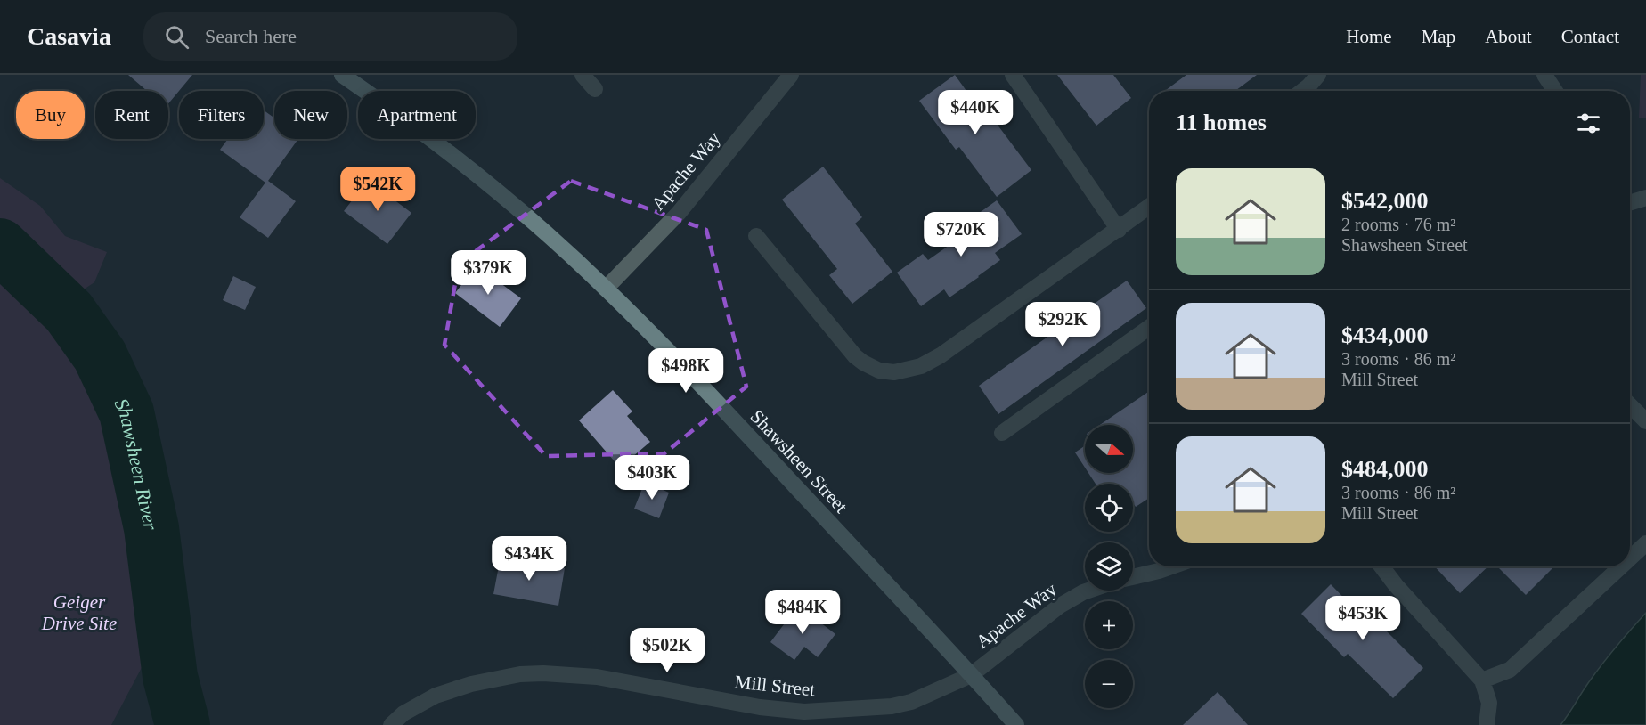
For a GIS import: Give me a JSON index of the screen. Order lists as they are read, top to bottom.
{
  "streets": {
    "main road": ["Shawsheen Street"],
    "street": ["Apache Way", "Mill Street"]
  },
  "crossings": [
    ["Apache Way", "Shawsheen Street"],
    ["Apache Way", "Mill Street"],
    ["Shawsheen Street", "Mill Street"]
  ],
  "water": ["Shawsheen River"],
  "parks": ["Geiger Drive Site"],
  "north": "right",
  "page": {
    "header": "Casavia",
    "search": "Search here",
    "nav": [
      "Home",
      "Map",
      "About",
      "Contact"
    ],
    "price": [
      "$440K",
      "$542K",
      "$720K",
      "$379K",
      "$292K",
      "$498K",
      "$403K",
      "$434K",
      "$484K",
      "$453K",
      "$502K"
    ],
    "chip": [
      "Buy",
      "Rent",
      "Filters",
      "New",
      "Apartment"
    ],
    "heading": "11 homes",
    "list": [
      {
        "name": "$542,000",
        "note": "2 rooms · 76 m² · Shawsheen Street"
      },
      {
        "name": "$434,000",
        "note": "3 rooms · 86 m² · Mill Street"
      },
      {
        "name": "$484,000",
        "note": "3 rooms · 86 m² · Mill Street"
      }
    ],
    "map_buttons": ["+", "−"]
  }
}
